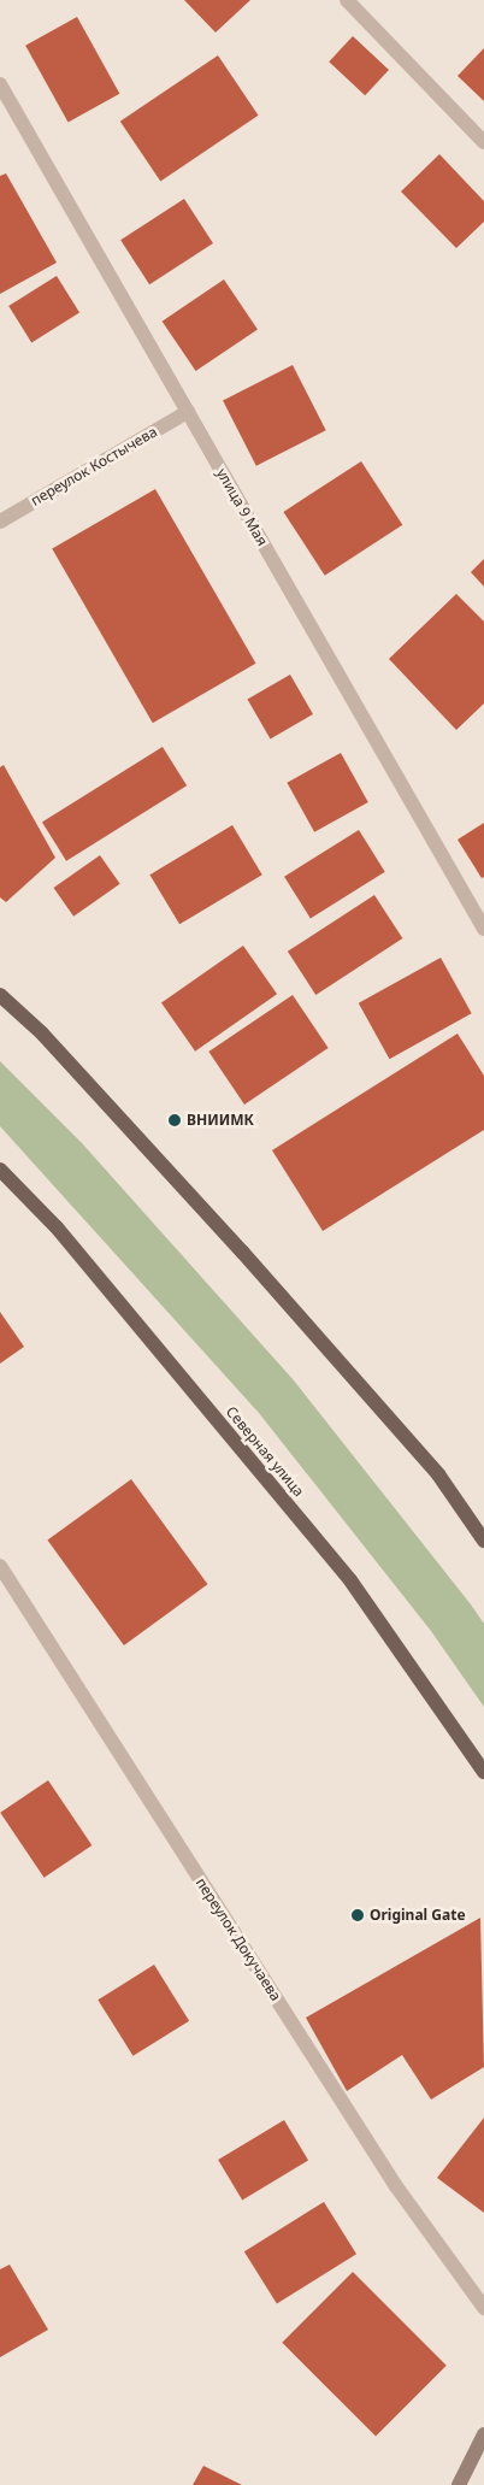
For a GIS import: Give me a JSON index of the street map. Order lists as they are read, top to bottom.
{
  "streets": {
    "main road": ["Северная улица"],
    "street": ["переулок Костычева", "улица 9 Мая", "переулок Докучаева"]
  },
  "crossings": [
    ["переулок Костычева", "улица 9 Мая"]
  ],
  "places": ["ВНИИМК", "Original Gate"]
}
